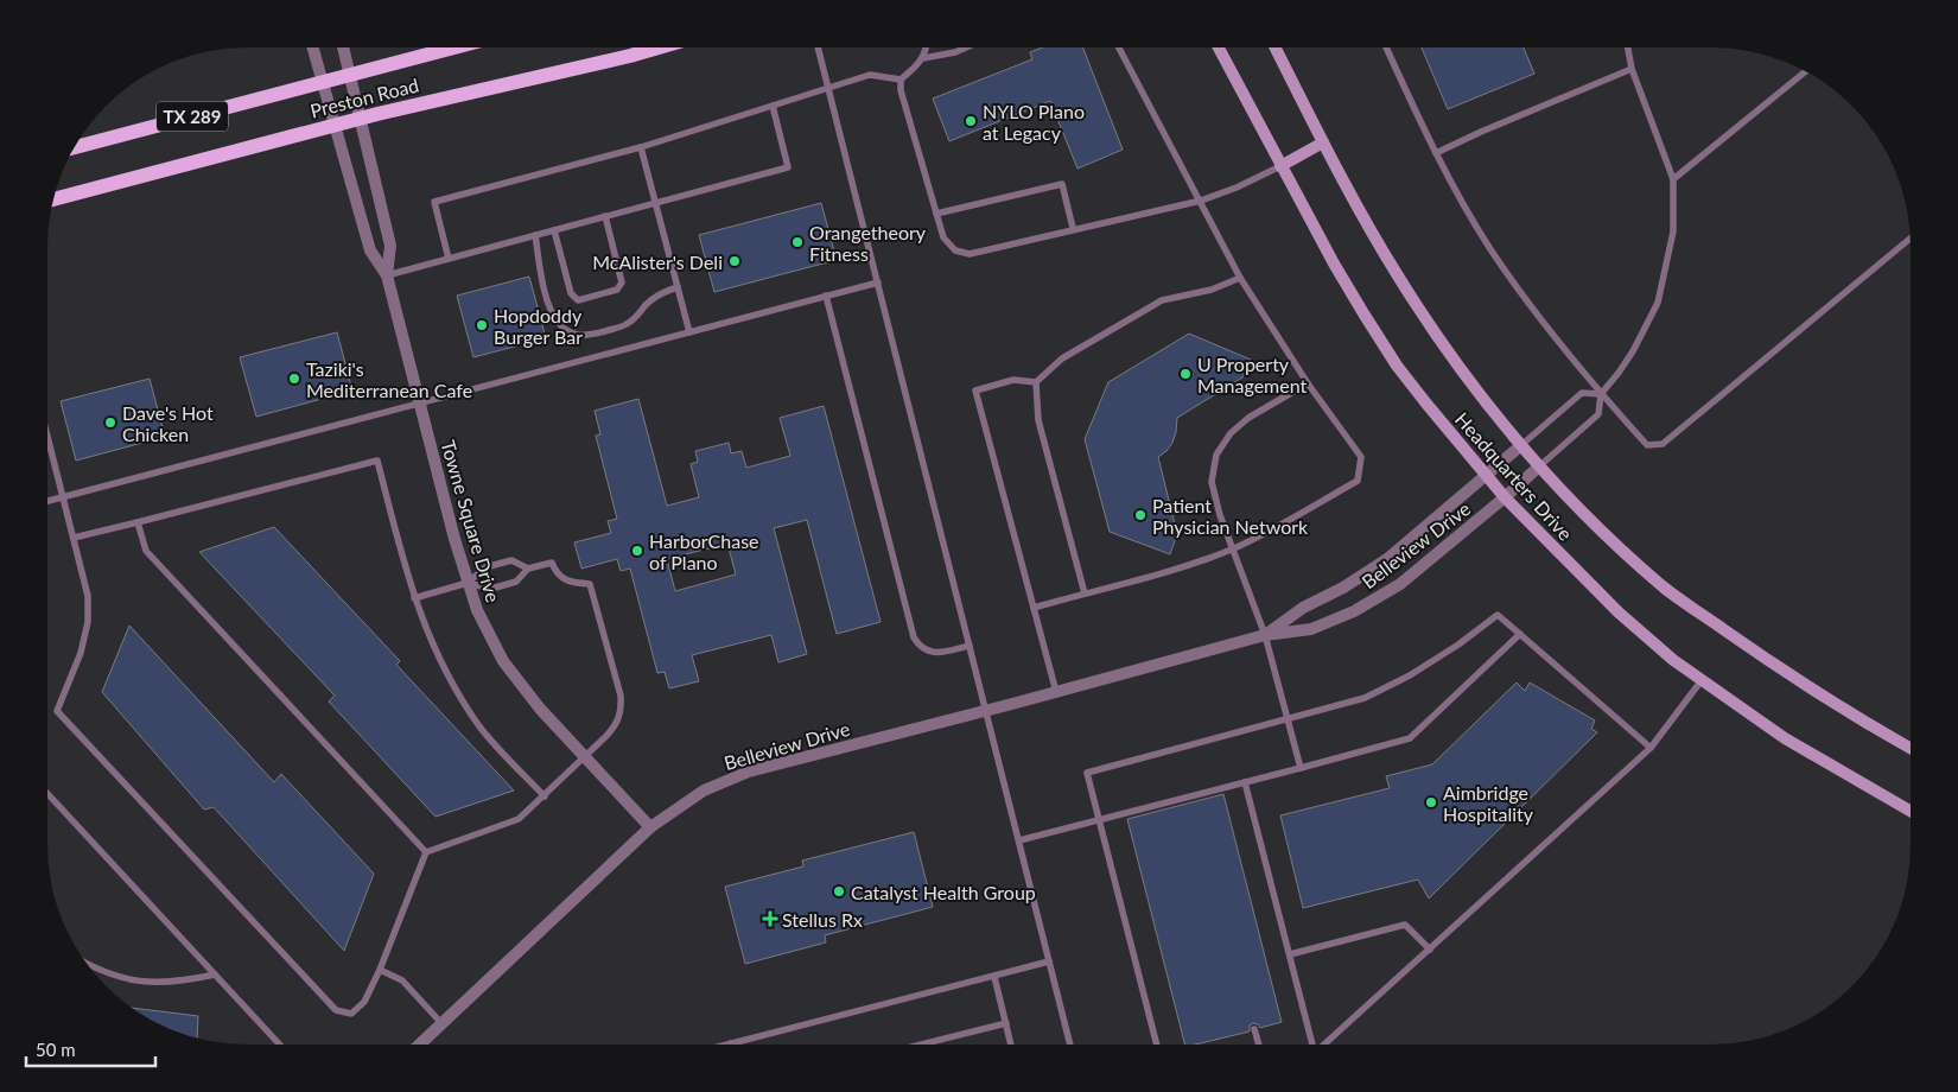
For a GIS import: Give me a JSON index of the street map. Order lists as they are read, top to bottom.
{
  "streets": {
    "main road": ["Preston Road", "TX 289", "Headquarters Drive"],
    "street": ["Towne Square Drive", "Belleview Drive"]
  },
  "crossings": [
    ["Preston Road", "Towne Square Drive"],
    ["Headquarters Drive", "Belleview Drive"],
    ["Towne Square Drive", "Belleview Drive"]
  ],
  "places": {
    "other": [
      "NYLO Plano at Legacy",
      "Orangetheory Fitness",
      "McAlister's Deli",
      "Hopdoddy Burger Bar",
      "U Property Management",
      "Taziki's Mediterranean Cafe",
      "Dave's Hot Chicken",
      "Patient Physician Network",
      "HarborChase of Plano",
      "Aimbridge Hospitality",
      "Catalyst Health Group"
    ],
    "health": ["Stellus Rx"]
  },
  "scale_bar": "50 m"
}
